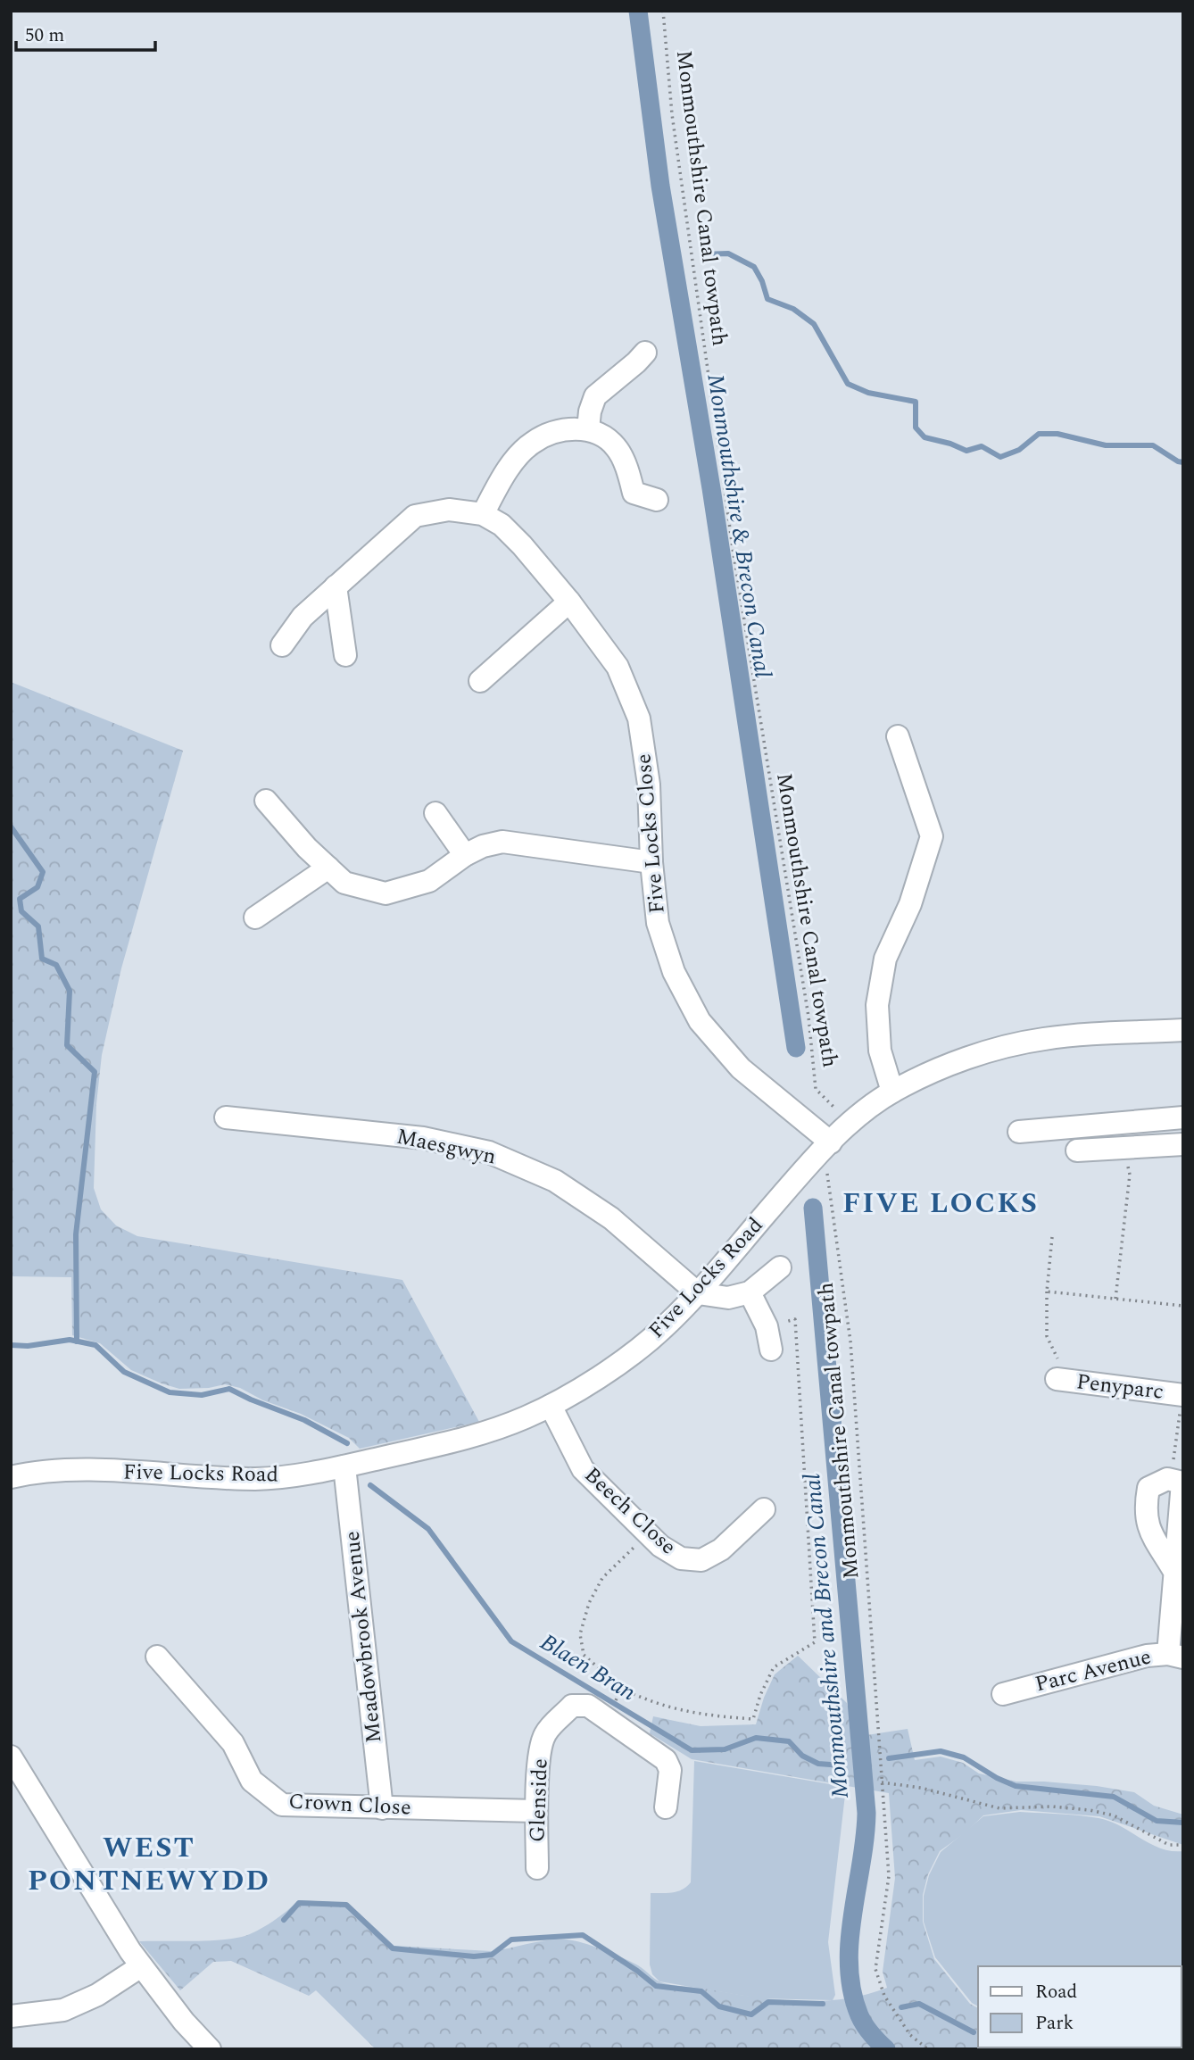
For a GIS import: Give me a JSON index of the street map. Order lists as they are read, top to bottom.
{
  "streets": {
    "street": [
      "Five Locks Close",
      "Maesgwyn",
      "Five Locks Road",
      "Penyparc",
      "Beech Close",
      "Meadowbrook Avenue",
      "Parc Avenue",
      "Glenside",
      "Crown Close"
    ],
    "path": ["Monmouthshire Canal towpath"]
  },
  "crossings": [
    ["Monmouthshire Canal towpath", "Five Locks Road"],
    ["Five Locks Close", "Five Locks Road"],
    ["Maesgwyn", "Five Locks Road"],
    ["Five Locks Road", "Beech Close"],
    ["Five Locks Road", "Meadowbrook Avenue"],
    ["Meadowbrook Avenue", "Crown Close"],
    ["Glenside", "Crown Close"]
  ],
  "districts": ["FIVE LOCKS", "WEST PONTNEWYDD"],
  "water": ["Monmouthshire & Brecon Canal", "Monmouthshire and Brecon Canal", "Blaen Bran"],
  "legend": ["Road", "Park"],
  "scale_bar": "50 m"
}
